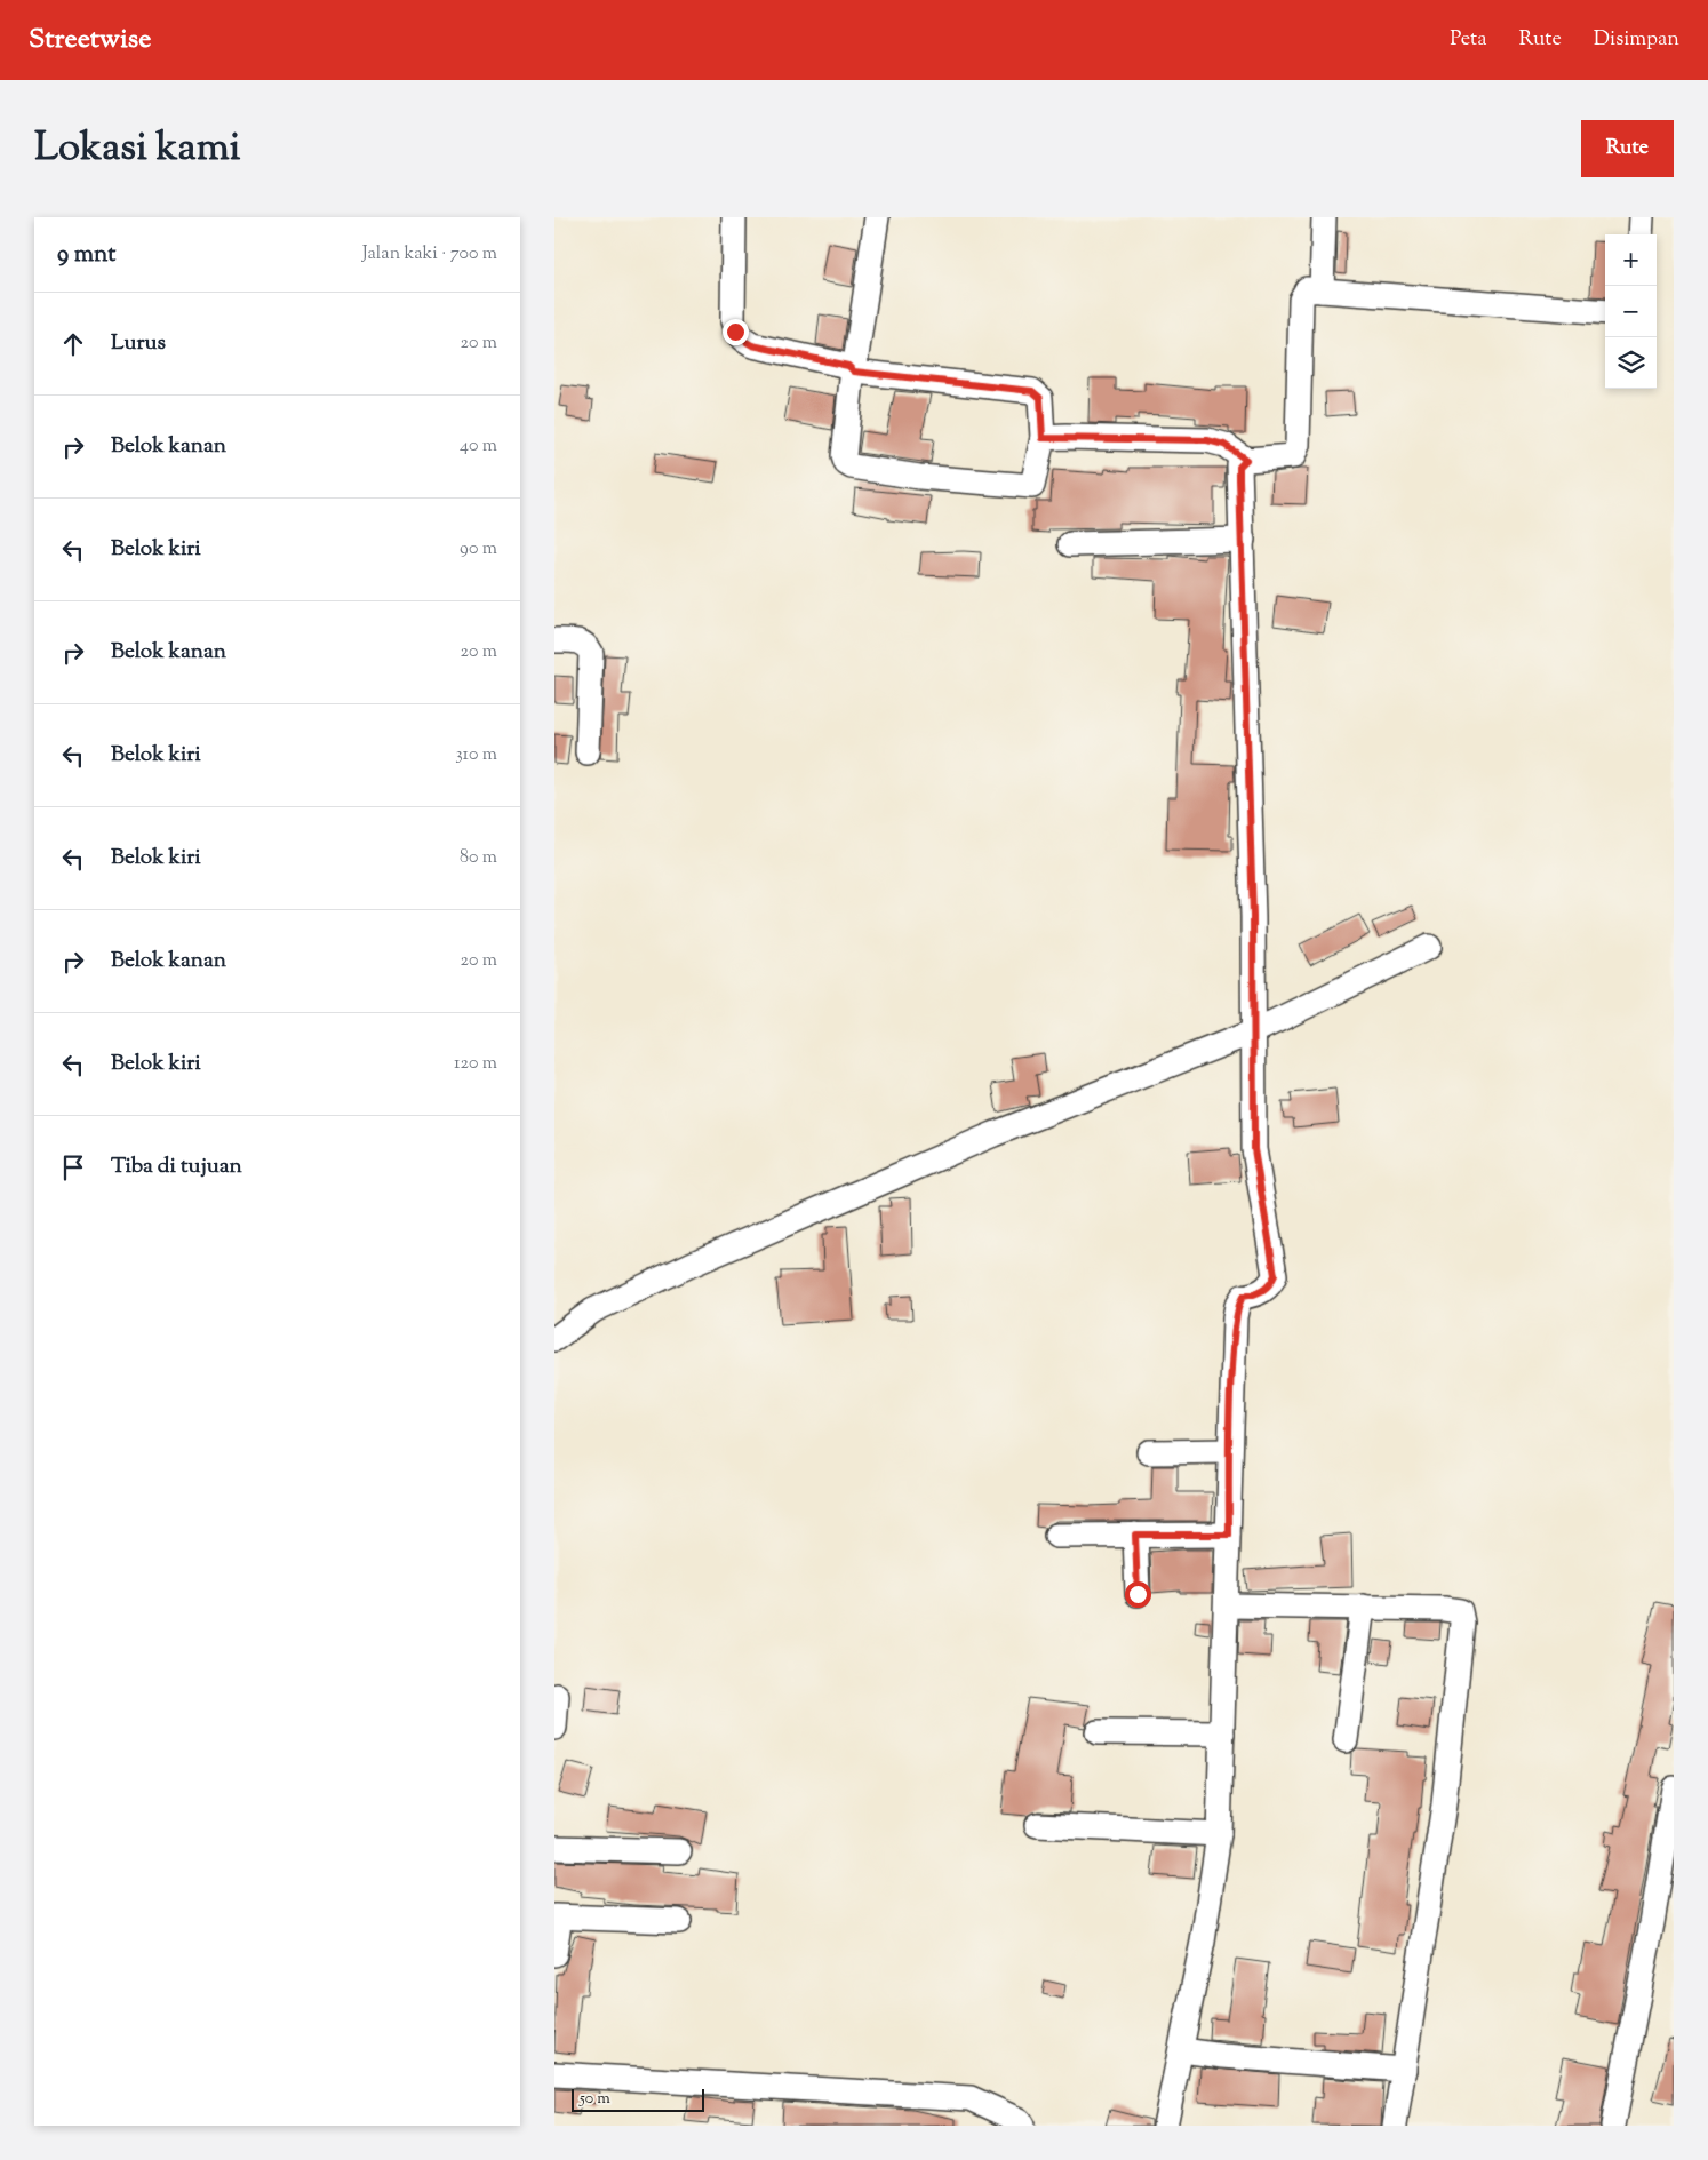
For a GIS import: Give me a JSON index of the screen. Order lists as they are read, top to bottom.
{
  "scale_bar": "50 m",
  "page": {
    "header": "Streetwise",
    "nav": ["Peta", "Rute", "Disimpan"],
    "title": "Lokasi kami",
    "buttons": "Rute",
    "heading": ["9 mnt", "Jalan kaki · 700 m"],
    "map_buttons": ["+", "−"],
    "list": [
      ["Lurus", "20 m"],
      ["Belok kanan", "40 m"],
      ["Belok kiri", "90 m"],
      ["Belok kanan", "20 m"],
      ["Belok kiri", "310 m"],
      ["Belok kiri", "80 m"],
      ["Belok kanan", "20 m"],
      ["Belok kiri", "120 m"],
      "Tiba di tujuan"
    ],
    "scale": "50 m"
  }
}
